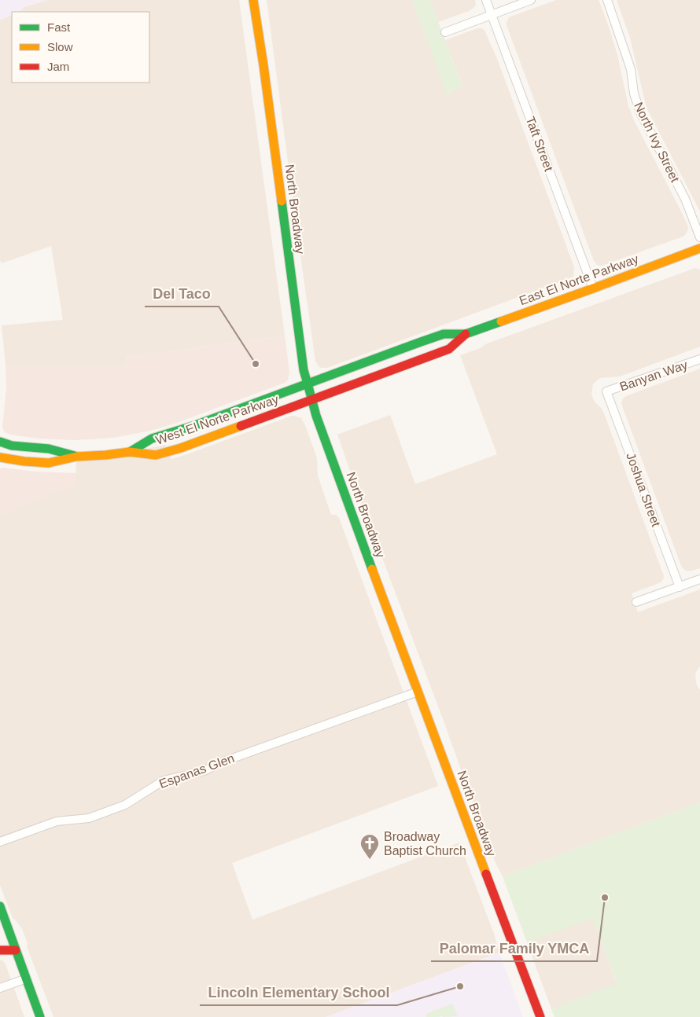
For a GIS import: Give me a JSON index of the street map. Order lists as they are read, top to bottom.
{
  "streets": {
    "main road": ["North Broadway", "East El Norte Parkway", "West El Norte Parkway"],
    "street": [
      "North Ivy Street",
      "Taft Street",
      "Banyan Way",
      "Joshua Street",
      "Espanas Glen"
    ]
  },
  "crossings": [
    ["Taft Street", "East El Norte Parkway"],
    ["North Broadway", "East El Norte Parkway"],
    ["North Broadway", "West El Norte Parkway"],
    ["North Broadway", "Espanas Glen"],
    ["East El Norte Parkway", "West El Norte Parkway"],
    ["Banyan Way", "Joshua Street"]
  ],
  "places": {
    "other": ["Del Taco", "Palomar Family YMCA", "Lincoln Elementary School"],
    "church": ["Broadway Baptist Church"]
  },
  "legend": ["Fast", "Slow", "Jam"]
}
